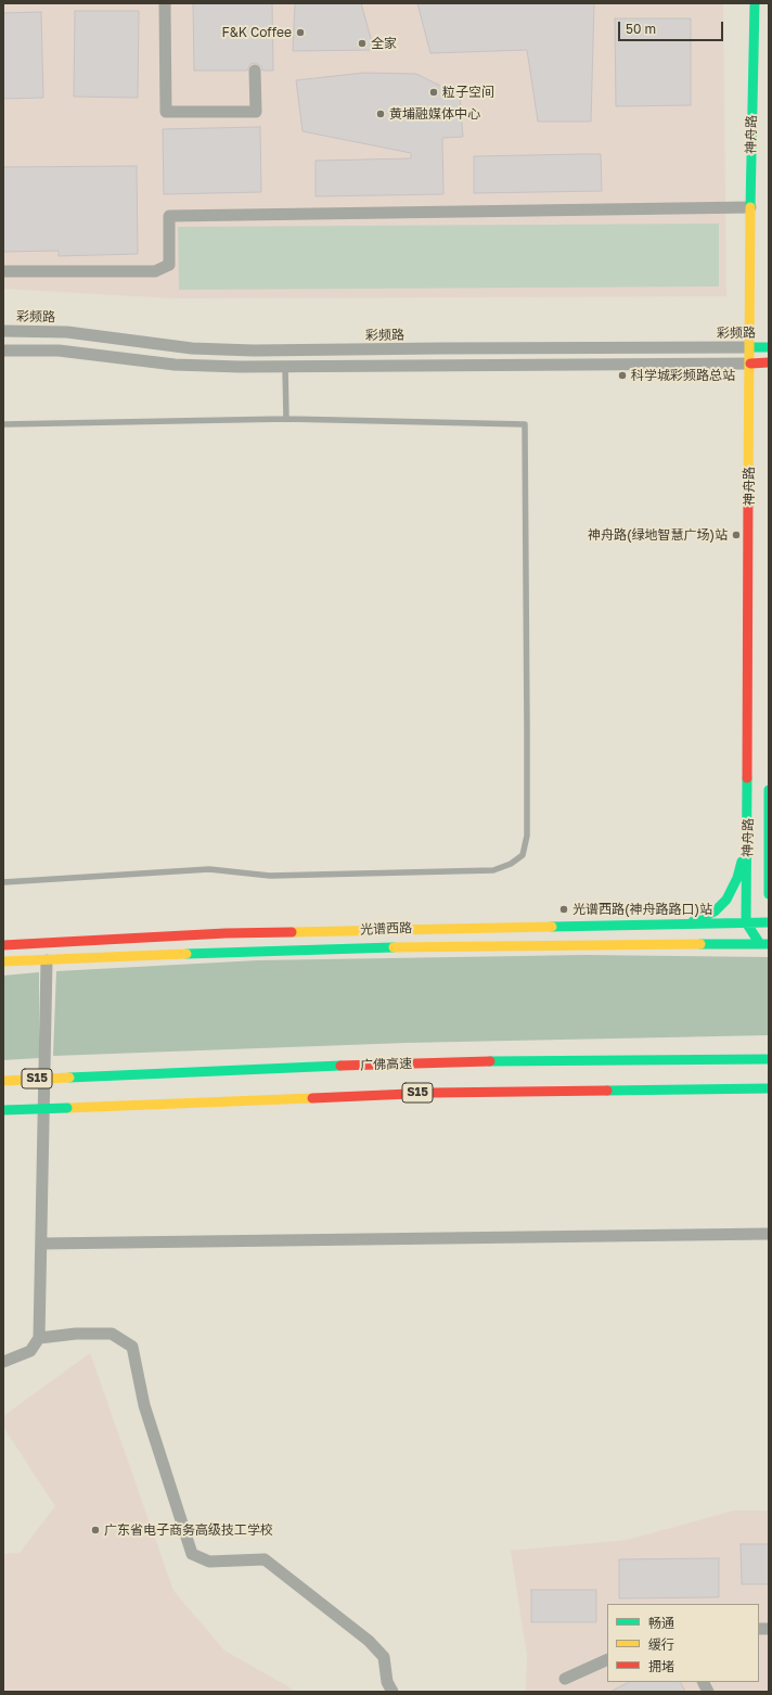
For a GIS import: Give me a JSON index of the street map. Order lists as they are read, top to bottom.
{
  "streets": {
    "main road": [
      "神舟路",
      "彩频路",
      "光谱西路",
      "广佛高速",
      "S15"
    ]
  },
  "crossings": [
    ["神舟路", "彩频路"],
    ["神舟路", "光谱西路"]
  ],
  "places": [
    "F&K Coffee",
    "全家",
    "粒子空间",
    "黄埔融媒体中心",
    "科学城彩频路总站",
    "神舟路(绿地智慧广场)站",
    "光谱西路(神舟路路口)站",
    "广东省电子商务高级技工学校"
  ],
  "legend": ["畅通", "缓行", "拥堵"],
  "scale_bar": "50 m"
}
